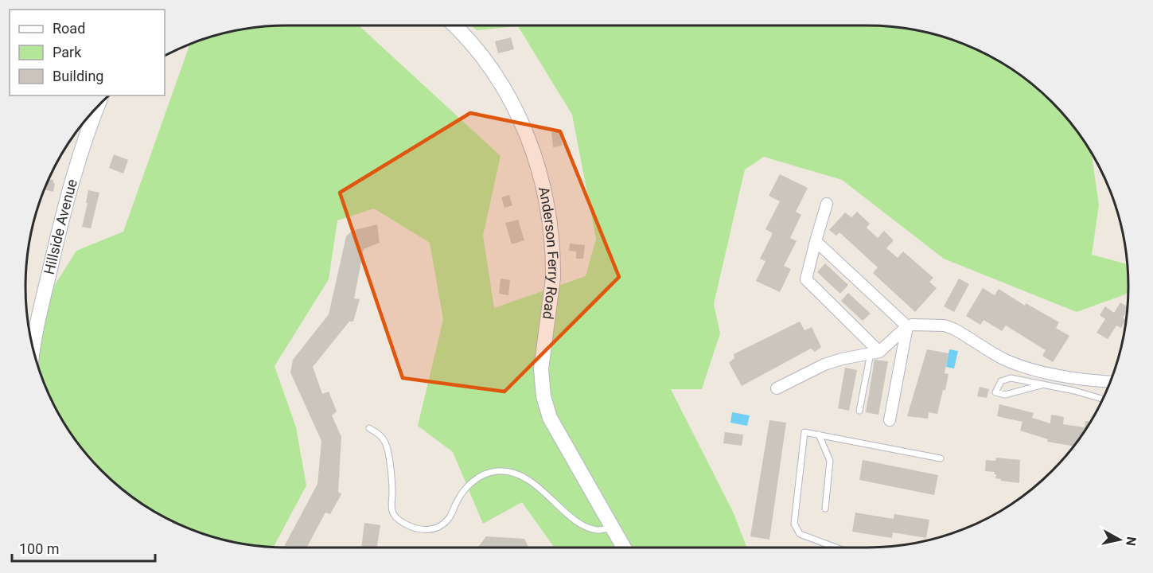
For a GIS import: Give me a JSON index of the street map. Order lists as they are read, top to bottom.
{
  "streets": {
    "street": ["Hillside Avenue", "Anderson Ferry Road"]
  },
  "legend": ["Road", "Park", "Building"],
  "scale_bar": "100 m",
  "north": "right"
}
